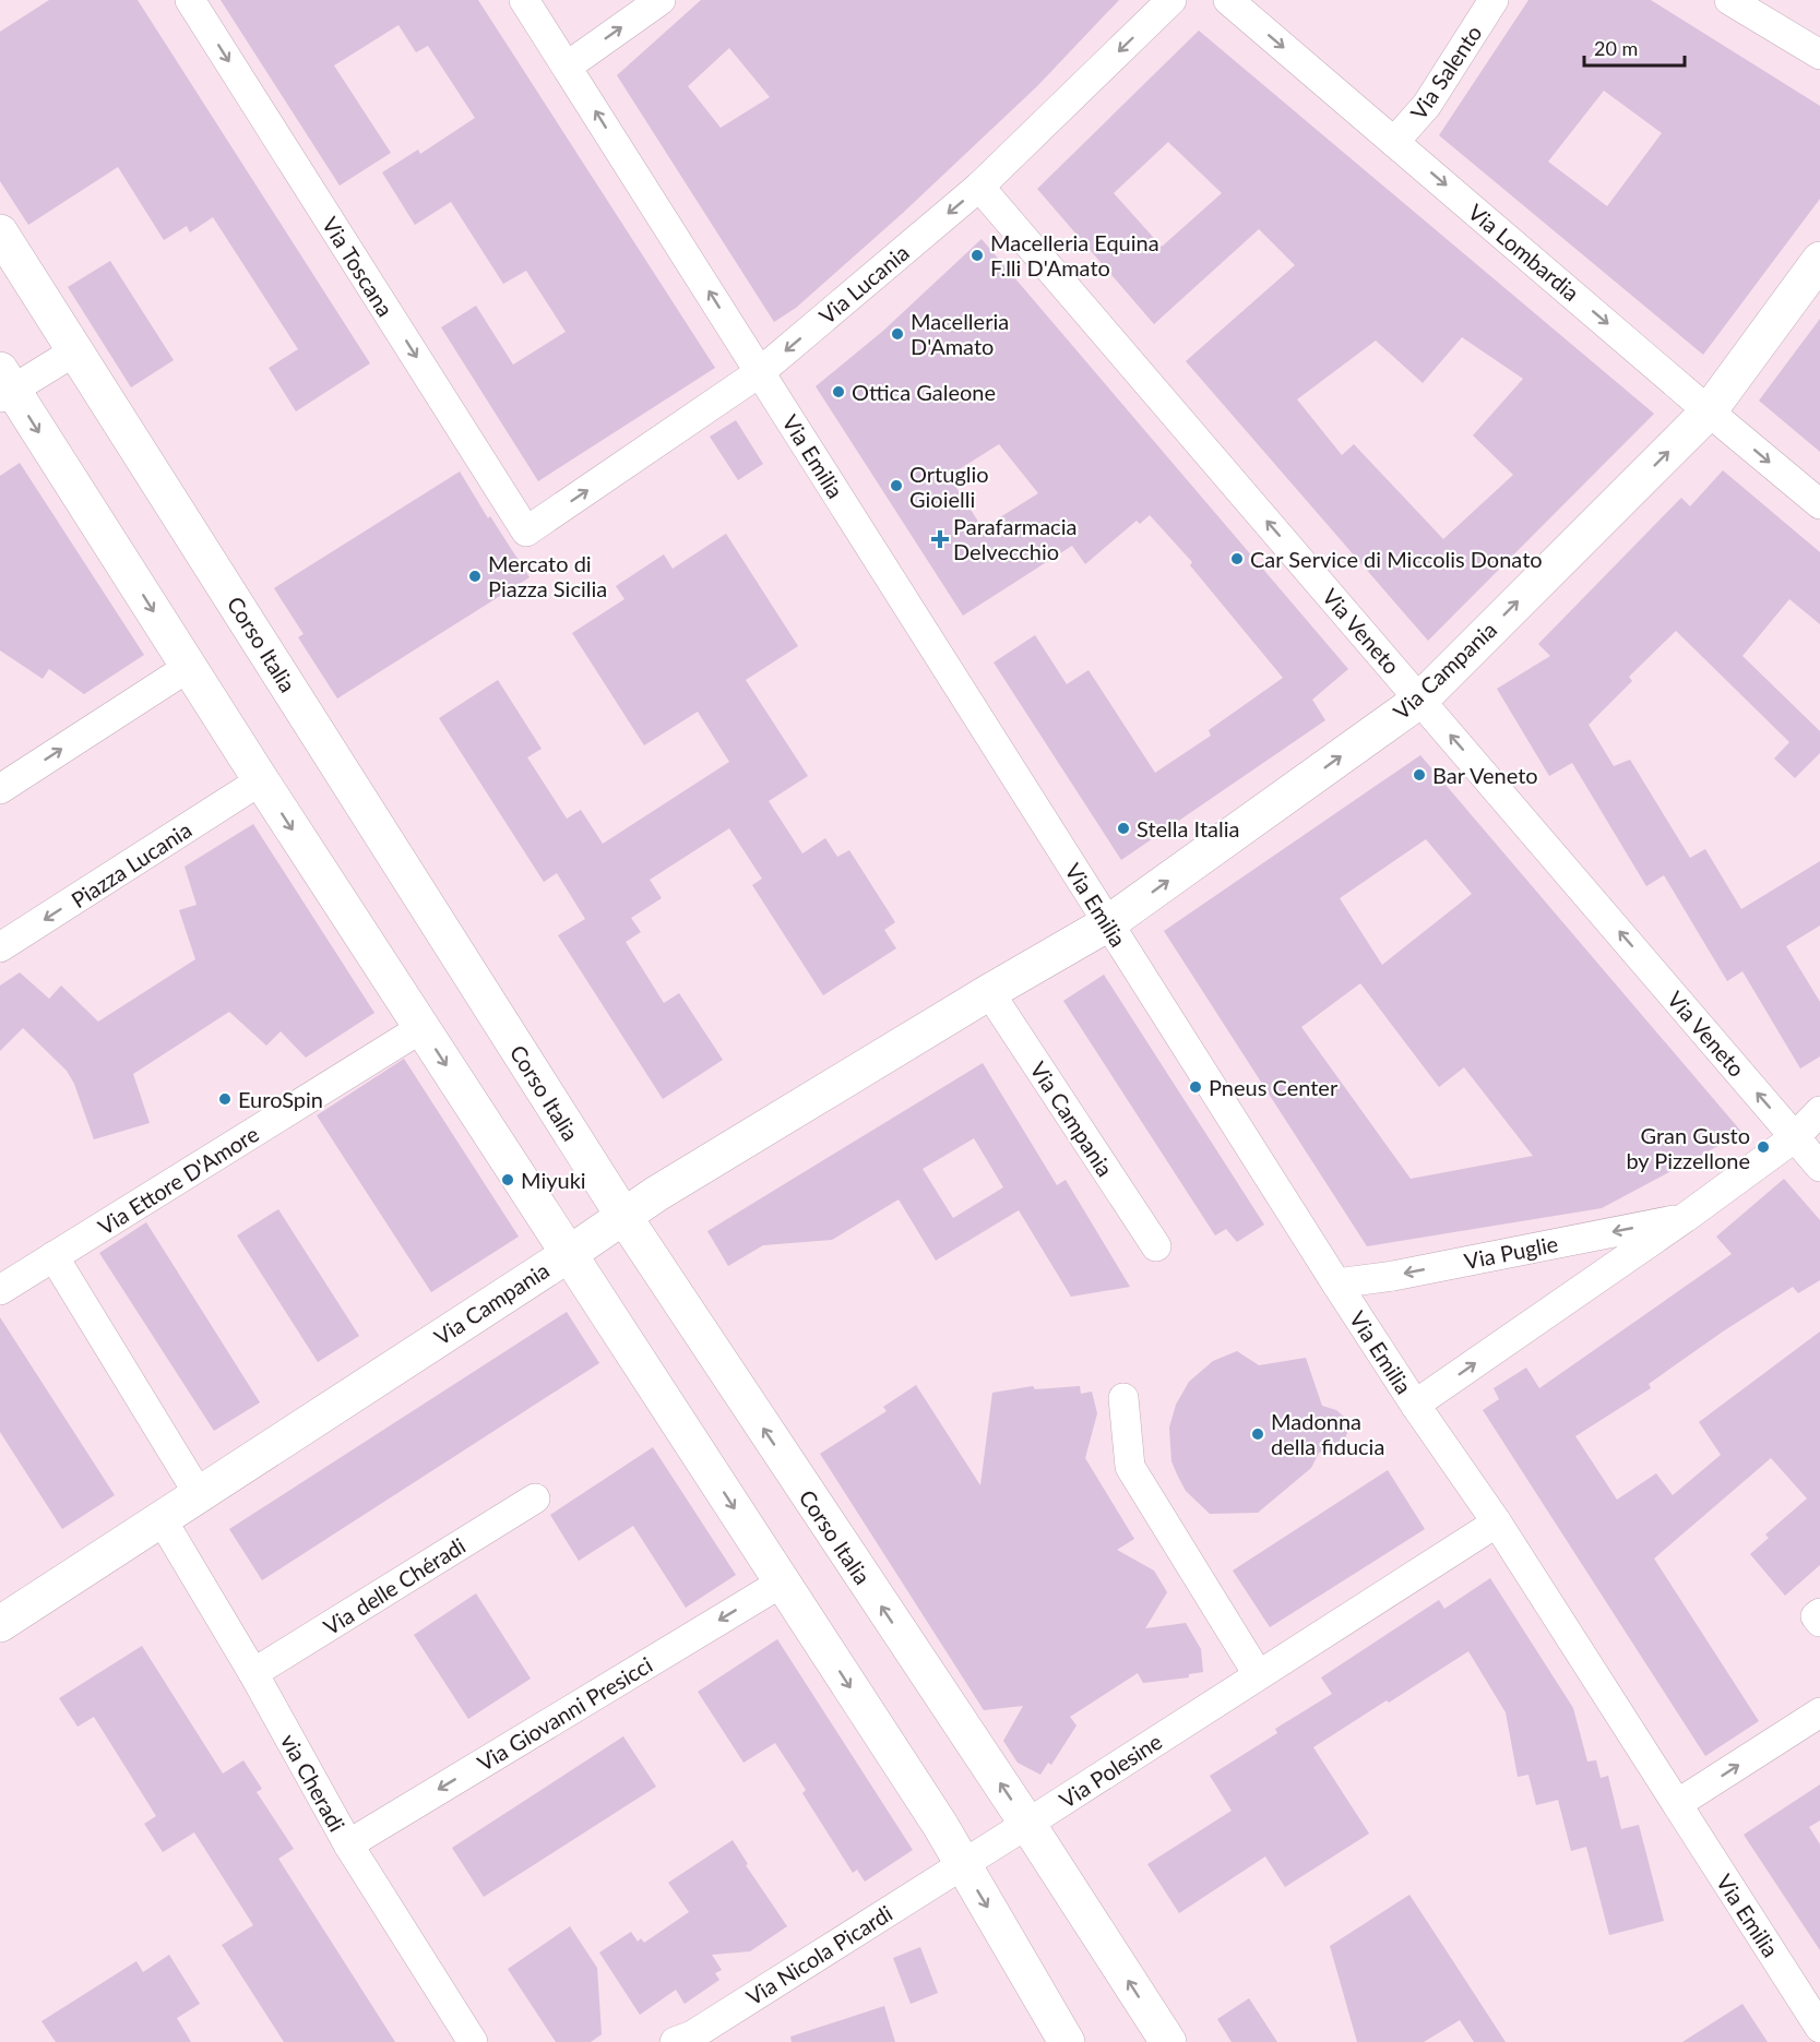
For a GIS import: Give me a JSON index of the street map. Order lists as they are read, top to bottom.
{
  "streets": {
    "street": [
      "Via Salento",
      "Via Lombardia",
      "Via Toscana",
      "Via Lucania",
      "Via Emilia",
      "Via Veneto",
      "Corso Italia",
      "Via Campania",
      "Piazza Lucania",
      "Via Ettore D'Amore",
      "Via Puglie",
      "Via delle Chéradi",
      "Via Giovanni Presicci",
      "Via Polesine",
      "via Cheradi",
      "Via Nicola Picardi"
    ]
  },
  "crossings": [
    ["Via Salento", "Via Lombardia"],
    ["Via Lombardia", "Via Campania"],
    ["Via Toscana", "Via Lucania"],
    ["Via Lucania", "Via Emilia"],
    ["Via Lucania", "Via Veneto"],
    ["Via Emilia", "Via Campania"],
    ["Via Emilia", "Via Puglie"],
    ["Via Emilia", "Via Polesine"],
    ["Via Veneto", "Via Campania"],
    ["Via Veneto", "Via Puglie"],
    ["Corso Italia", "Via Campania"],
    ["Corso Italia", "Via Polesine"],
    ["Via Campania", "via Cheradi"],
    ["Via delle Chéradi", "via Cheradi"],
    ["Via Giovanni Presicci", "via Cheradi"],
    ["Via Polesine", "Via Nicola Picardi"]
  ],
  "one_way": [
    "Via Lombardia",
    "Via Toscana",
    "Via Veneto",
    "Via Giovanni Presicci"
  ],
  "places": {
    "other": [
      "Macelleria Equina F.lli D'Amato",
      "Macelleria D'Amato",
      "Ottica Galeone",
      "Ortuglio Gioielli",
      "Car Service di Miccolis Donato",
      "Mercato di Piazza Sicilia",
      "Bar Veneto",
      "Stella Italia",
      "Pneus Center",
      "EuroSpin",
      "Gran Gusto by Pizzellone",
      "Miyuki",
      "Madonna della fiducia"
    ],
    "health": ["Parafarmacia Delvecchio"]
  },
  "scale_bar": "20 m"
}
